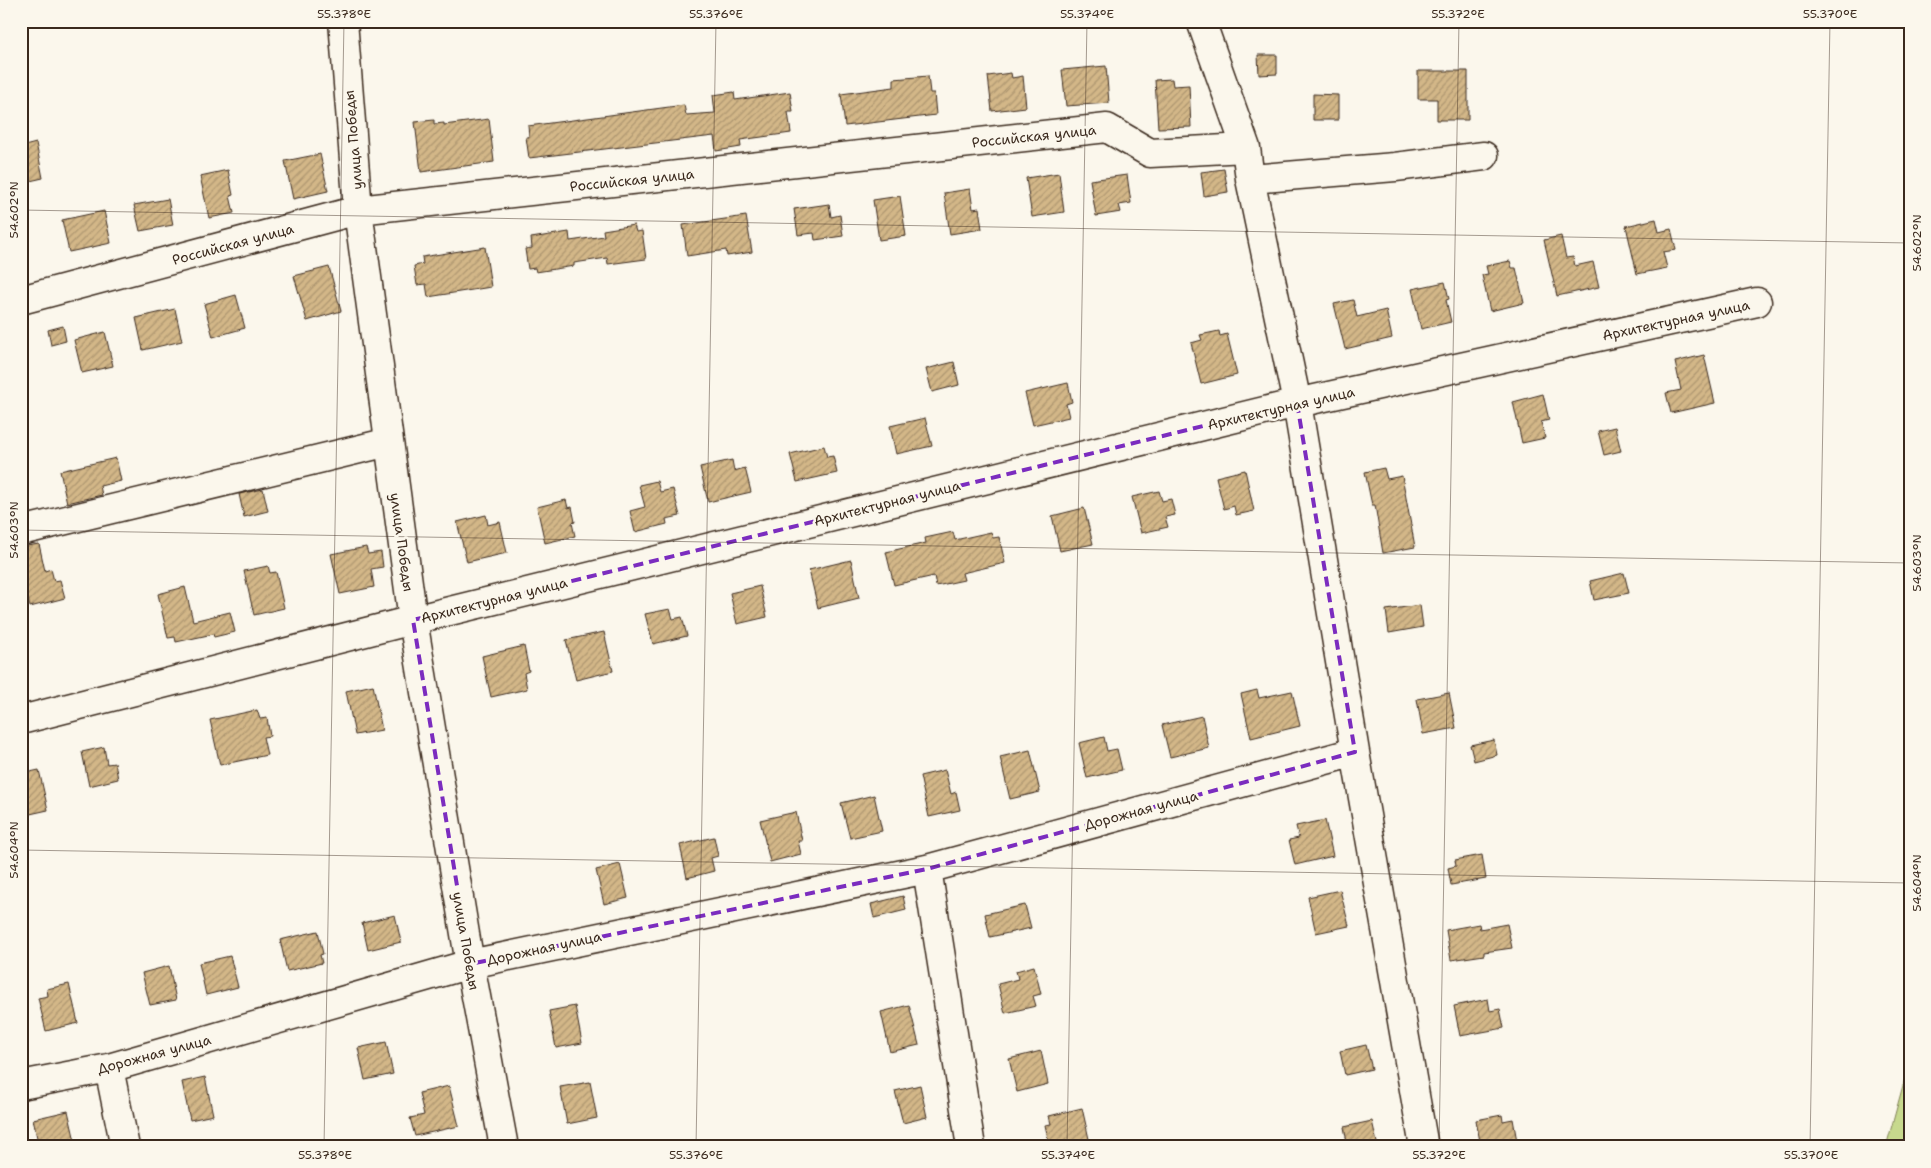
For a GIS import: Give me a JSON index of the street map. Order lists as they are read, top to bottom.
{
  "streets": {
    "street": [
      "Российская улица",
      "улица Победы",
      "Архитектурная улица",
      "Дорожная улица"
    ]
  },
  "crossings": [
    ["Российская улица", "улица Победы"],
    ["улица Победы", "Архитектурная улица"],
    ["улица Победы", "Дорожная улица"]
  ],
  "coordinates": [
    "55.378°E",
    "55.376°E",
    "55.374°E",
    "55.372°E",
    "55.370°E",
    "54.602°N",
    "54.603°N",
    "54.604°N"
  ]
}
